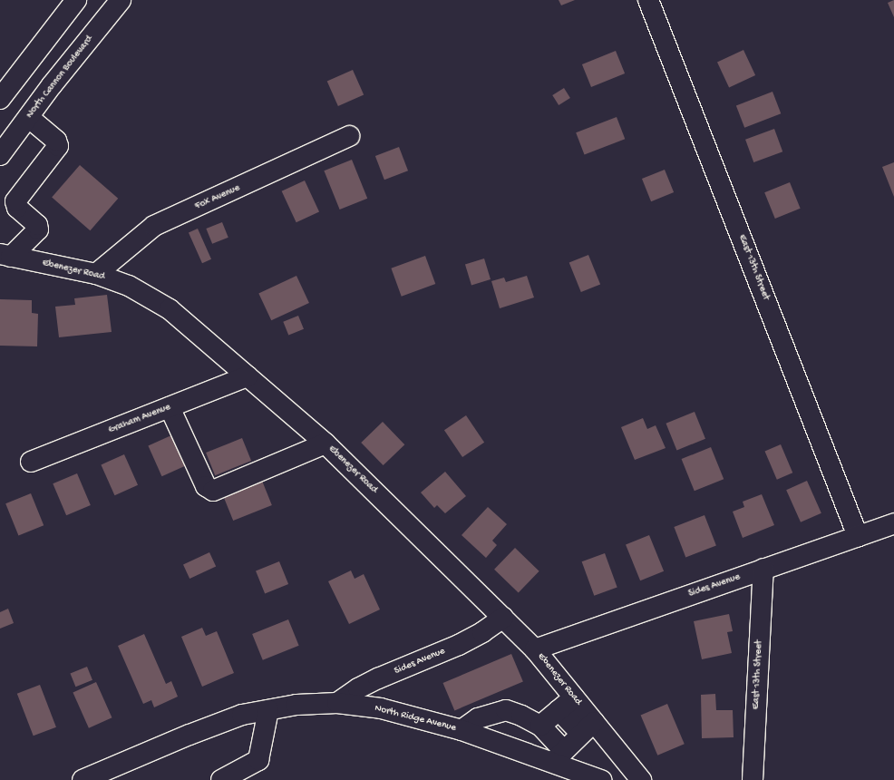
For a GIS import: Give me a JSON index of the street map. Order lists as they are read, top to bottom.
{
  "streets": {
    "street": [
      "North Cannon Boulevard",
      "Fox Avenue",
      "East 13th Street",
      "Ebenezer Road",
      "Graham Avenue",
      "Sides Avenue",
      "North Ridge Avenue"
    ]
  },
  "crossings": [
    ["Fox Avenue", "Ebenezer Road"],
    ["East 13th Street", "Sides Avenue"],
    ["Ebenezer Road", "Graham Avenue"],
    ["Ebenezer Road", "Sides Avenue"],
    ["Sides Avenue", "North Ridge Avenue"]
  ]
}
